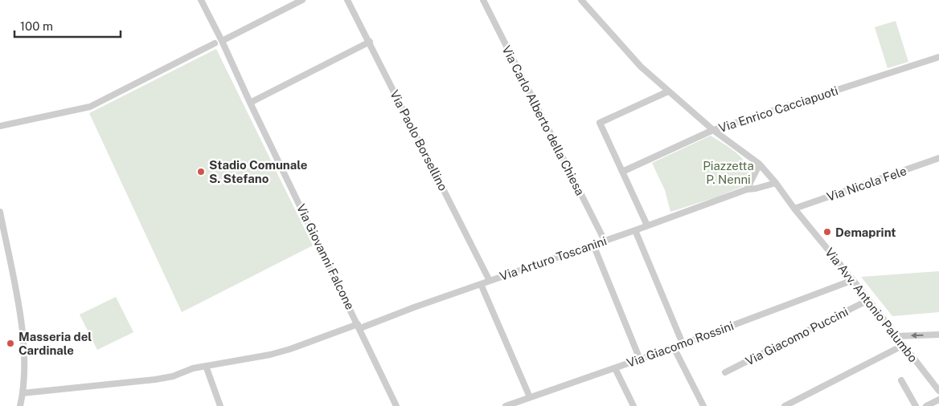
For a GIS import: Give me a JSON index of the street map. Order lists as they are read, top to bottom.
{
  "streets": {
    "street": [
      "Via Enrico Cacciapuoti",
      "Via Carlo Alberto della Chiesa",
      "Via Paolo Borsellino",
      "Via Nicola Fele",
      "Via Giovanni Falcone",
      "Via Arturo Toscanini",
      "Via Avv. Antonio Palumbo",
      "Via Giacomo Puccini",
      "Via Giacomo Rossini"
    ]
  },
  "crossings": [
    ["Via Enrico Cacciapuoti", "Via Avv. Antonio Palumbo"],
    ["Via Carlo Alberto della Chiesa", "Via Arturo Toscanini"],
    ["Via Paolo Borsellino", "Via Arturo Toscanini"],
    ["Via Nicola Fele", "Via Avv. Antonio Palumbo"],
    ["Via Giovanni Falcone", "Via Arturo Toscanini"],
    ["Via Arturo Toscanini", "Via Avv. Antonio Palumbo"],
    ["Via Avv. Antonio Palumbo", "Via Giacomo Puccini"],
    ["Via Avv. Antonio Palumbo", "Via Giacomo Rossini"]
  ],
  "parks": ["Piazzetta P. Nenni"],
  "places": ["Stadio Comunale S. Stefano", "Demaprint", "Masseria del Cardinale"],
  "scale_bar": "100 m"
}
